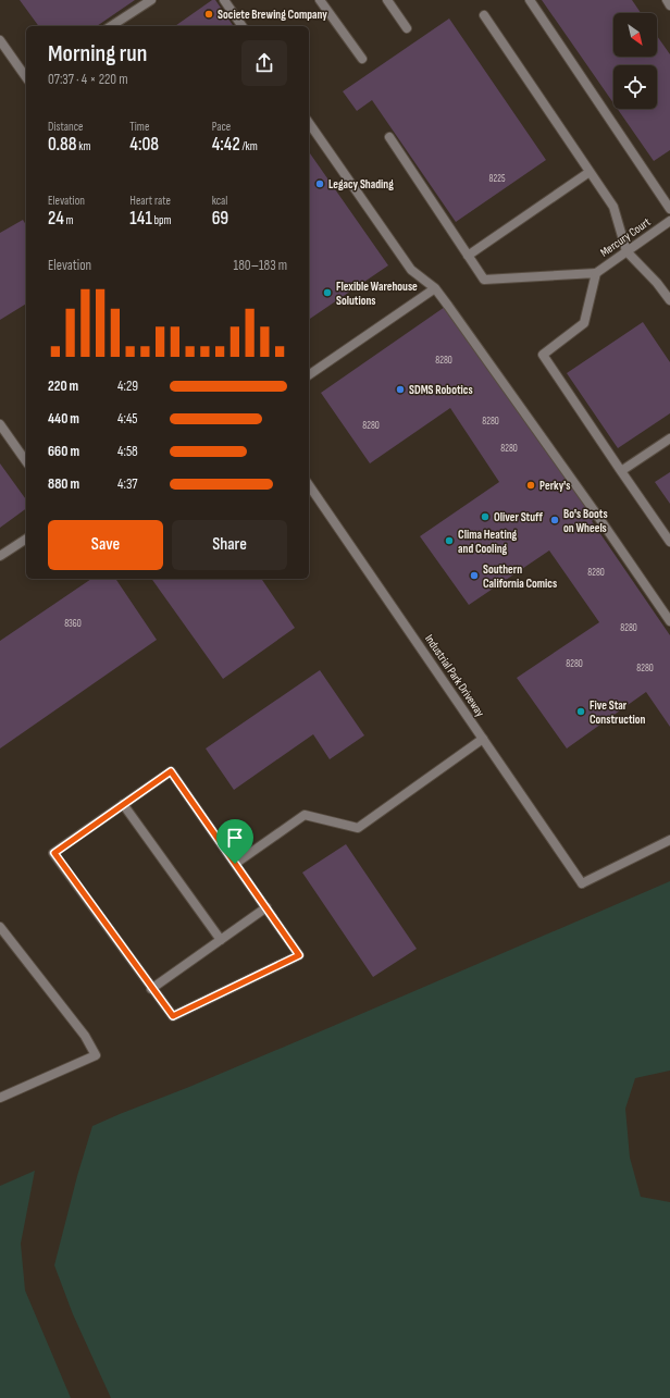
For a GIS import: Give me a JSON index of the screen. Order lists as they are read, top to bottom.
{
  "streets": {
    "street": ["Mercury Court", "Industrial Park Driveway"]
  },
  "places": [
    "Societe Brewing Company",
    "Legacy Shading",
    "Flexible Warehouse Solutions",
    "SDMS Robotics",
    "Perky's",
    "Oliver Stuff",
    "Bo's Boots on Wheels",
    "Clima Heating and Cooling",
    "Southern California Comics",
    "Five Star Construction"
  ],
  "house_numbers": [
    "8225",
    "8280",
    "8280",
    "8280",
    "8280",
    "8280",
    "8360",
    "8280",
    "8280",
    "8280"
  ],
  "north": "bottom right",
  "page": {
    "heading": ["Morning run", "07:37 · 4 × 220 m"],
    "stats": [
      ["Distance", "0.88 km"],
      ["Time", "4:08"],
      ["Pace", "4:42 /km"],
      ["Elevation", "24 m"],
      ["Heart rate", "141 bpm"],
      ["kcal", "69"]
    ],
    "chart": ["Elevation", "180–183 m"],
    "list": [
      {
        "name": "220 m",
        "note": "4:29"
      },
      {
        "name": "440 m",
        "note": "4:45"
      },
      {
        "name": "660 m",
        "note": "4:58"
      },
      {
        "name": "880 m",
        "note": "4:37"
      }
    ],
    "buttons": ["Save", "Share"]
  }
}
